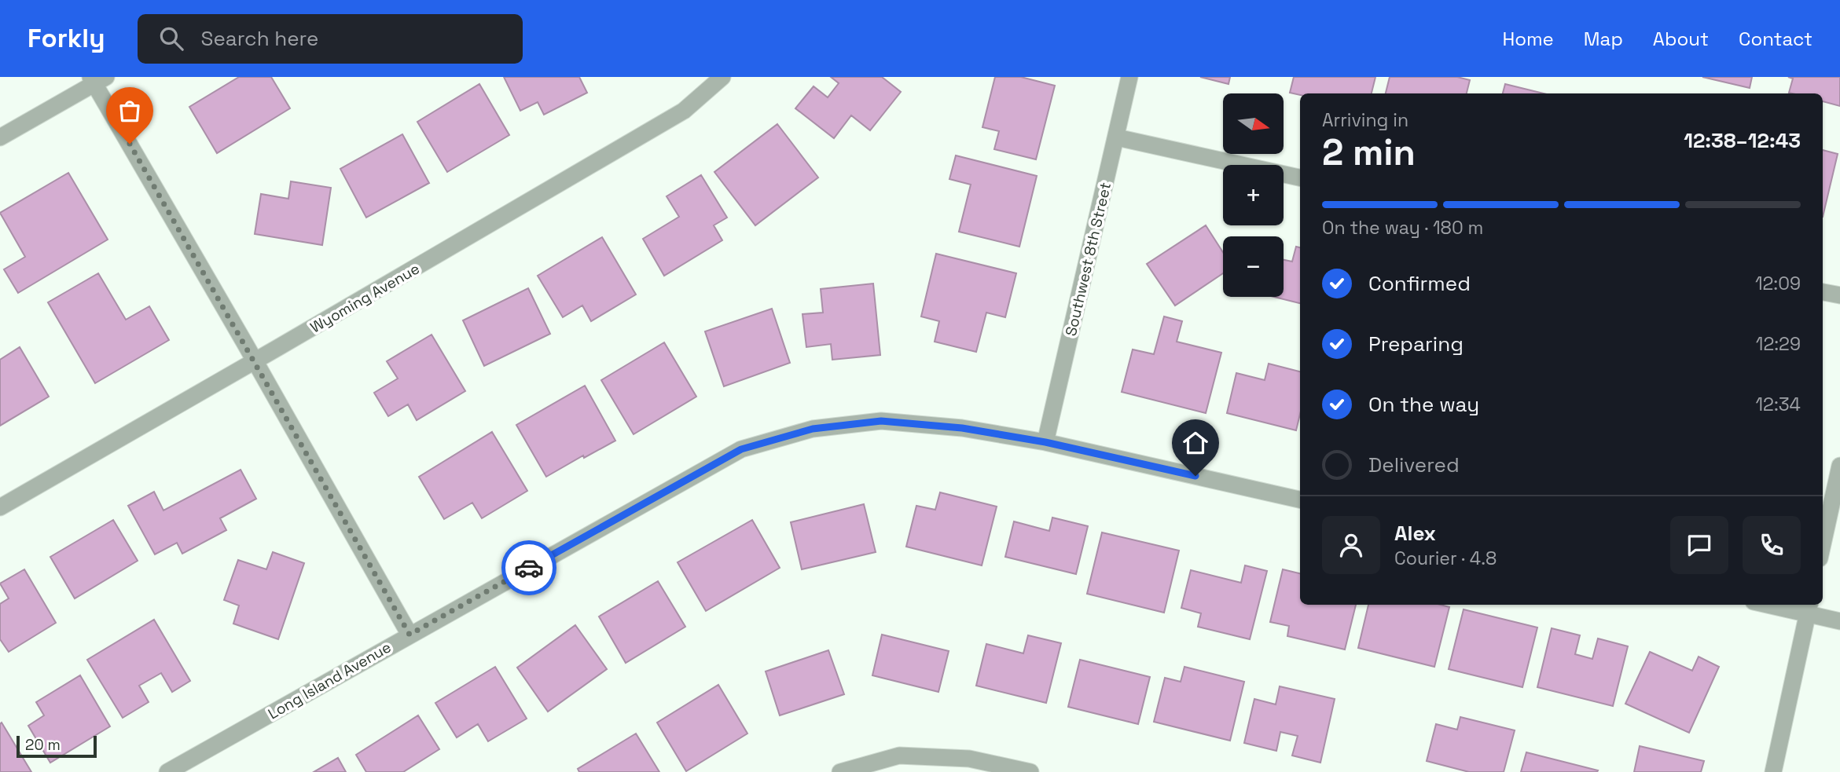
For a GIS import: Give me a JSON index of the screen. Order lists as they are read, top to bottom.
{
  "streets": {
    "street": ["Southwest 8th Street", "Wyoming Avenue", "Long Island Avenue"]
  },
  "crossings": [
    ["Southwest 8th Street", "Long Island Avenue"]
  ],
  "scale_bar": "20 m",
  "north": "right",
  "page": {
    "header": "Forkly",
    "search": "Search here",
    "nav": [
      "Home",
      "Map",
      "About",
      "Contact"
    ],
    "map_buttons": ["+", "−"],
    "heading": ["2 min", "Arriving in", "12:38–12:43"],
    "panel": ["Alex", "Courier · 4.8"],
    "bar": "On the way · 180 m",
    "list": [
      ["Confirmed", "12:09"],
      ["Preparing", "12:29"],
      ["On the way", "12:34"],
      "Delivered"
    ],
    "scale": "20 m"
  }
}
